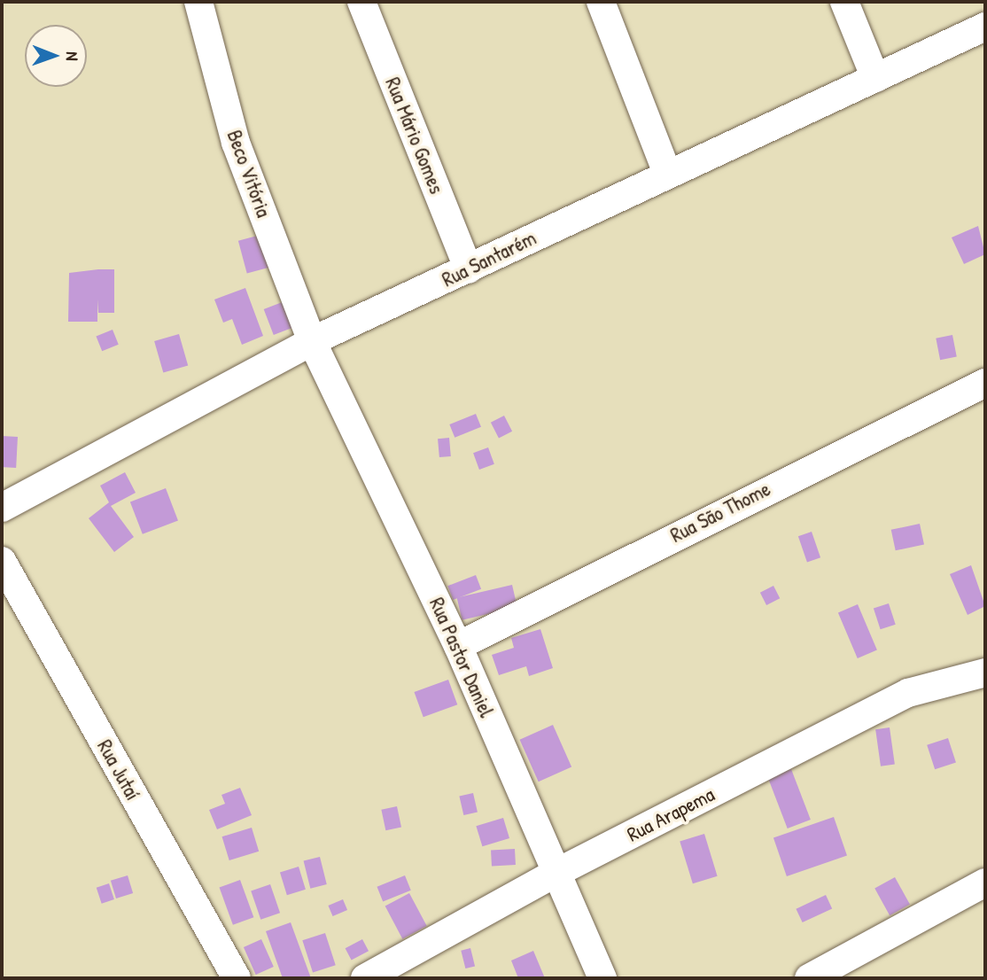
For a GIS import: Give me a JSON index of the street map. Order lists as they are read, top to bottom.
{
  "streets": {
    "street": [
      "Rua Mário Gomes",
      "Beco Vitória",
      "Rua Santarém",
      "Rua São Thome",
      "Rua Pastor Daniel",
      "Rua Jutaí",
      "Rua Arapema"
    ]
  },
  "crossings": [
    ["Rua Mário Gomes", "Rua Santarém"],
    ["Beco Vitória", "Rua Santarém"],
    ["Beco Vitória", "Rua Pastor Daniel"],
    ["Rua Santarém", "Rua Pastor Daniel"],
    ["Rua São Thome", "Rua Pastor Daniel"],
    ["Rua Pastor Daniel", "Rua Arapema"]
  ],
  "north": "right"
}
